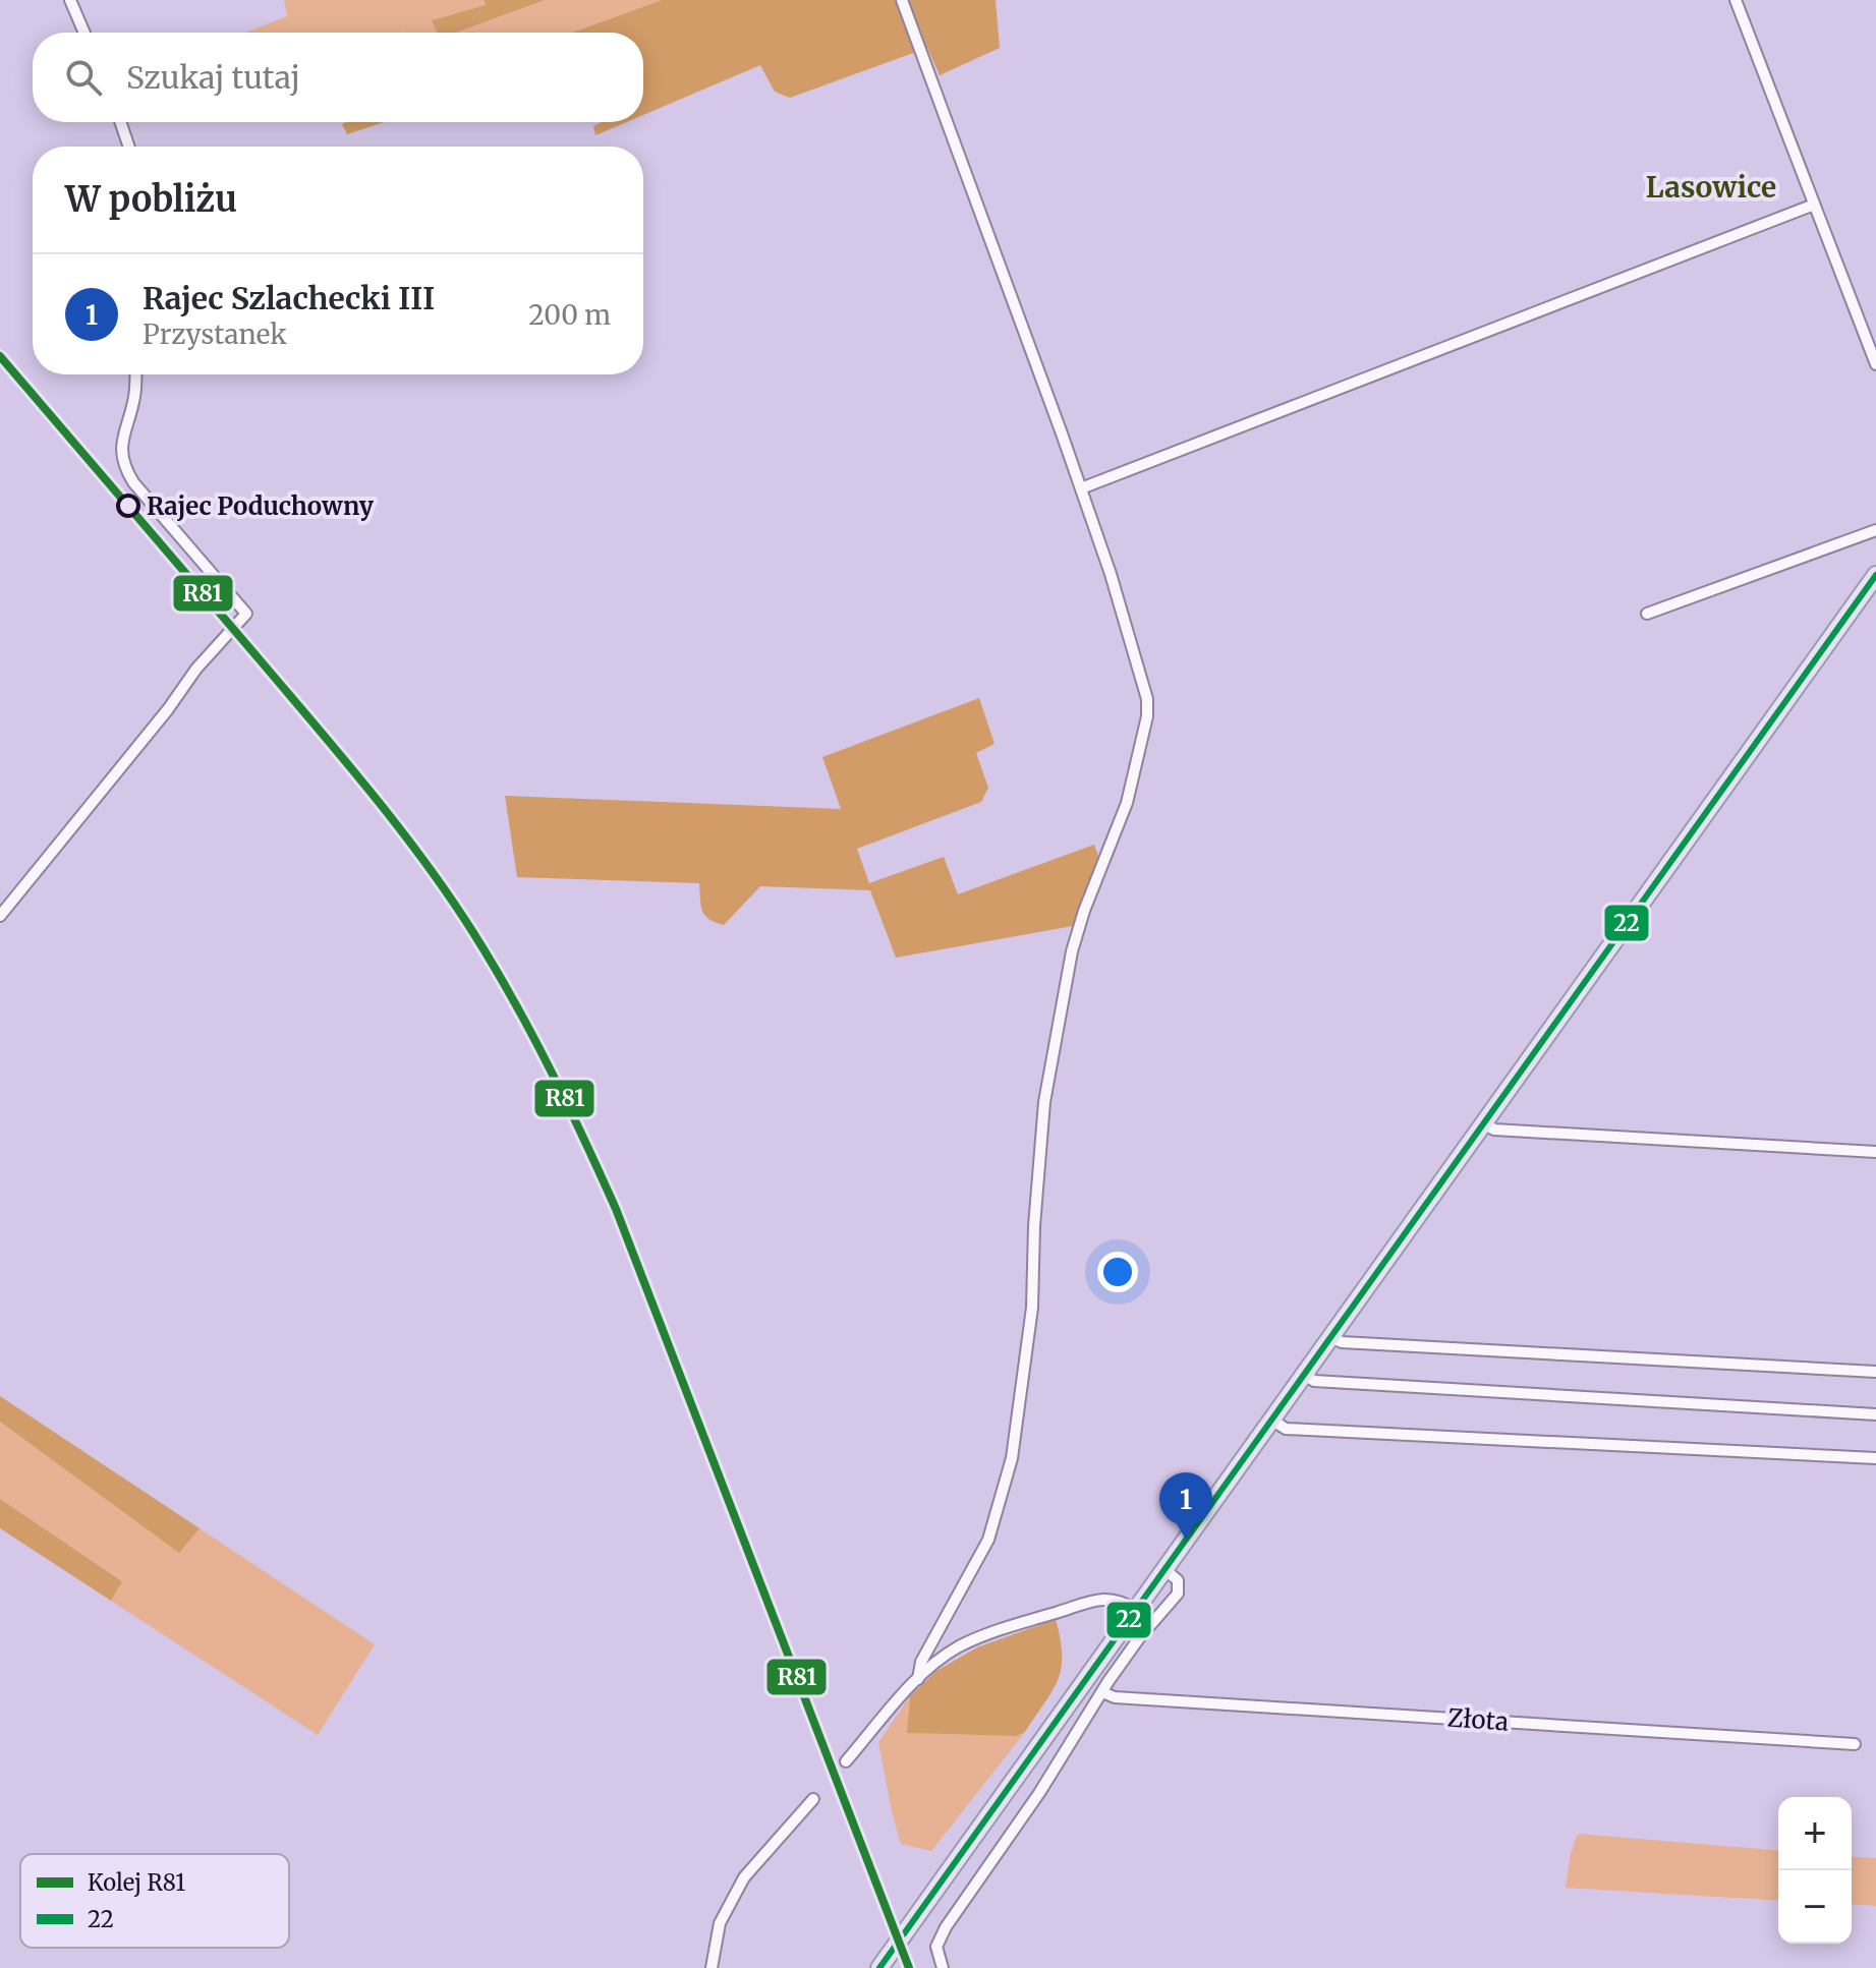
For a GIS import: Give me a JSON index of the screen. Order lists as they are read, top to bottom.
{
  "streets": {
    "street": ["Złota"]
  },
  "districts": ["Lasowice"],
  "places": ["Rajec Poduchowny"],
  "lines": ["rail line R81", "transit line 22"],
  "legend": ["Kolej R81", "22"],
  "page": {
    "search": "Szukaj tutaj",
    "heading": "W pobliżu",
    "list": [
      {
        "mark": "1",
        "name": "Rajec Szlachecki III",
        "note": "Przystanek",
        "value": "200 m"
      }
    ],
    "pins": "1",
    "map_buttons": ["+", "−"]
  }
}
